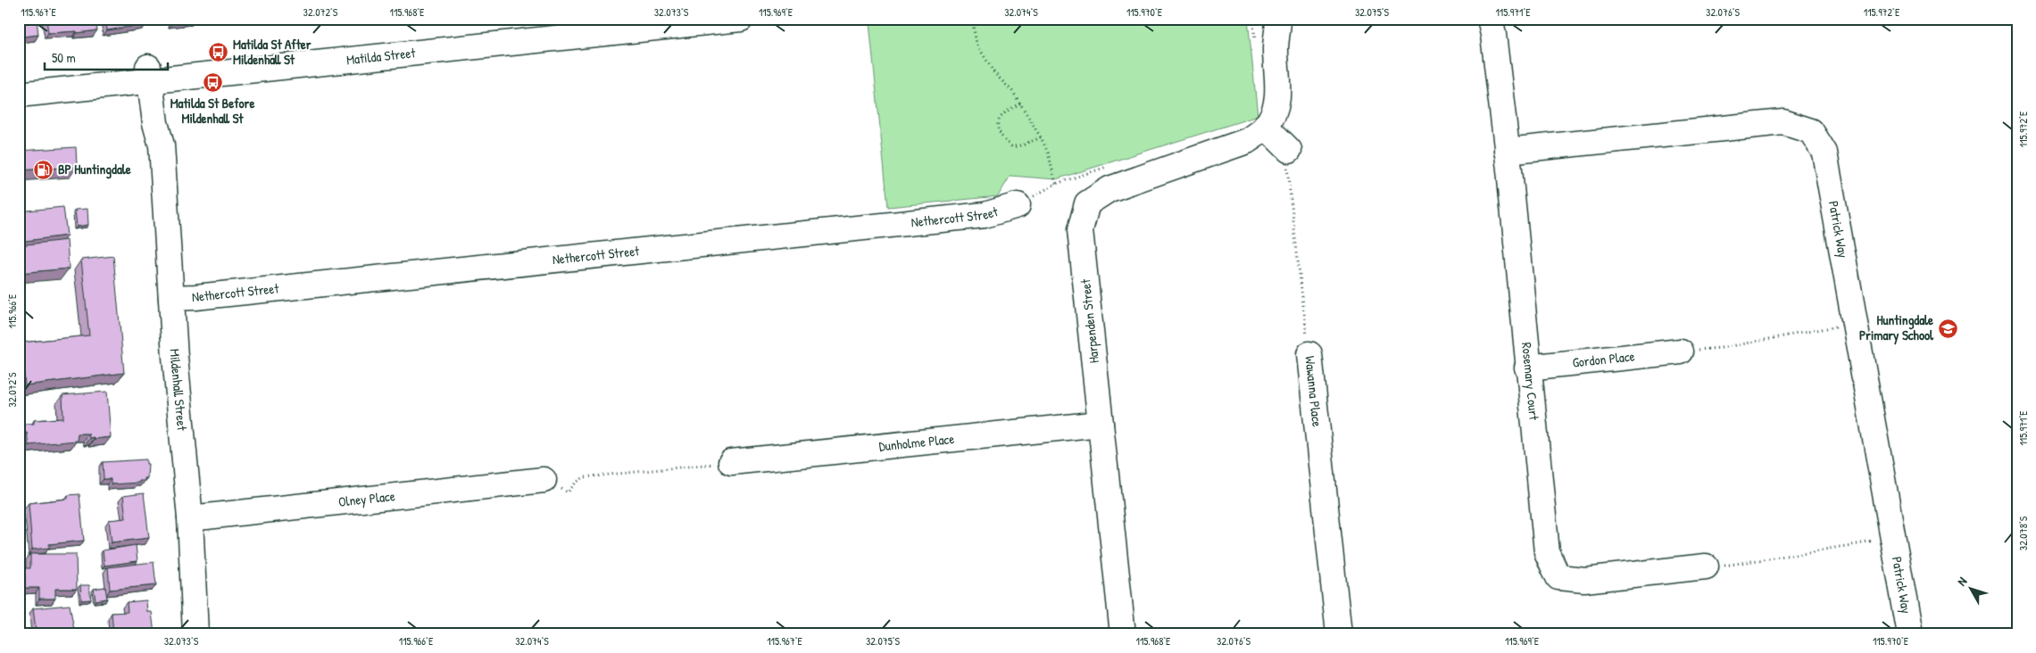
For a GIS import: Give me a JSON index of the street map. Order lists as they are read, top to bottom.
{
  "streets": {
    "street": [
      "Matilda Street",
      "Nethercott Street",
      "Patrick Way",
      "Harpenden Street",
      "Gordon Place",
      "Rosemary Court",
      "Mildenhall Street",
      "Wawanna Place",
      "Dunholme Place",
      "Olney Place"
    ]
  },
  "crossings": [
    ["Matilda Street", "Mildenhall Street"],
    ["Nethercott Street", "Mildenhall Street"],
    ["Patrick Way", "Rosemary Court"],
    ["Harpenden Street", "Dunholme Place"],
    ["Gordon Place", "Rosemary Court"],
    ["Mildenhall Street", "Olney Place"]
  ],
  "places": {
    "bus stop": ["Matilda St After Mildenhall St", "Matilda St Before Mildenhall St"],
    "fuel station": ["BP Huntingdale"],
    "school or university": ["Huntingdale Primary School"]
  },
  "scale_bar": "50 m",
  "north": "top left",
  "coordinates": [
    "115.967°E",
    "32.072°S",
    "115.968°E",
    "32.073°S",
    "115.969°E",
    "32.074°S",
    "115.970°E",
    "32.075°S",
    "115.971°E",
    "32.076°S",
    "115.972°E",
    "115.966°E",
    "32.078°S"
  ]
}
